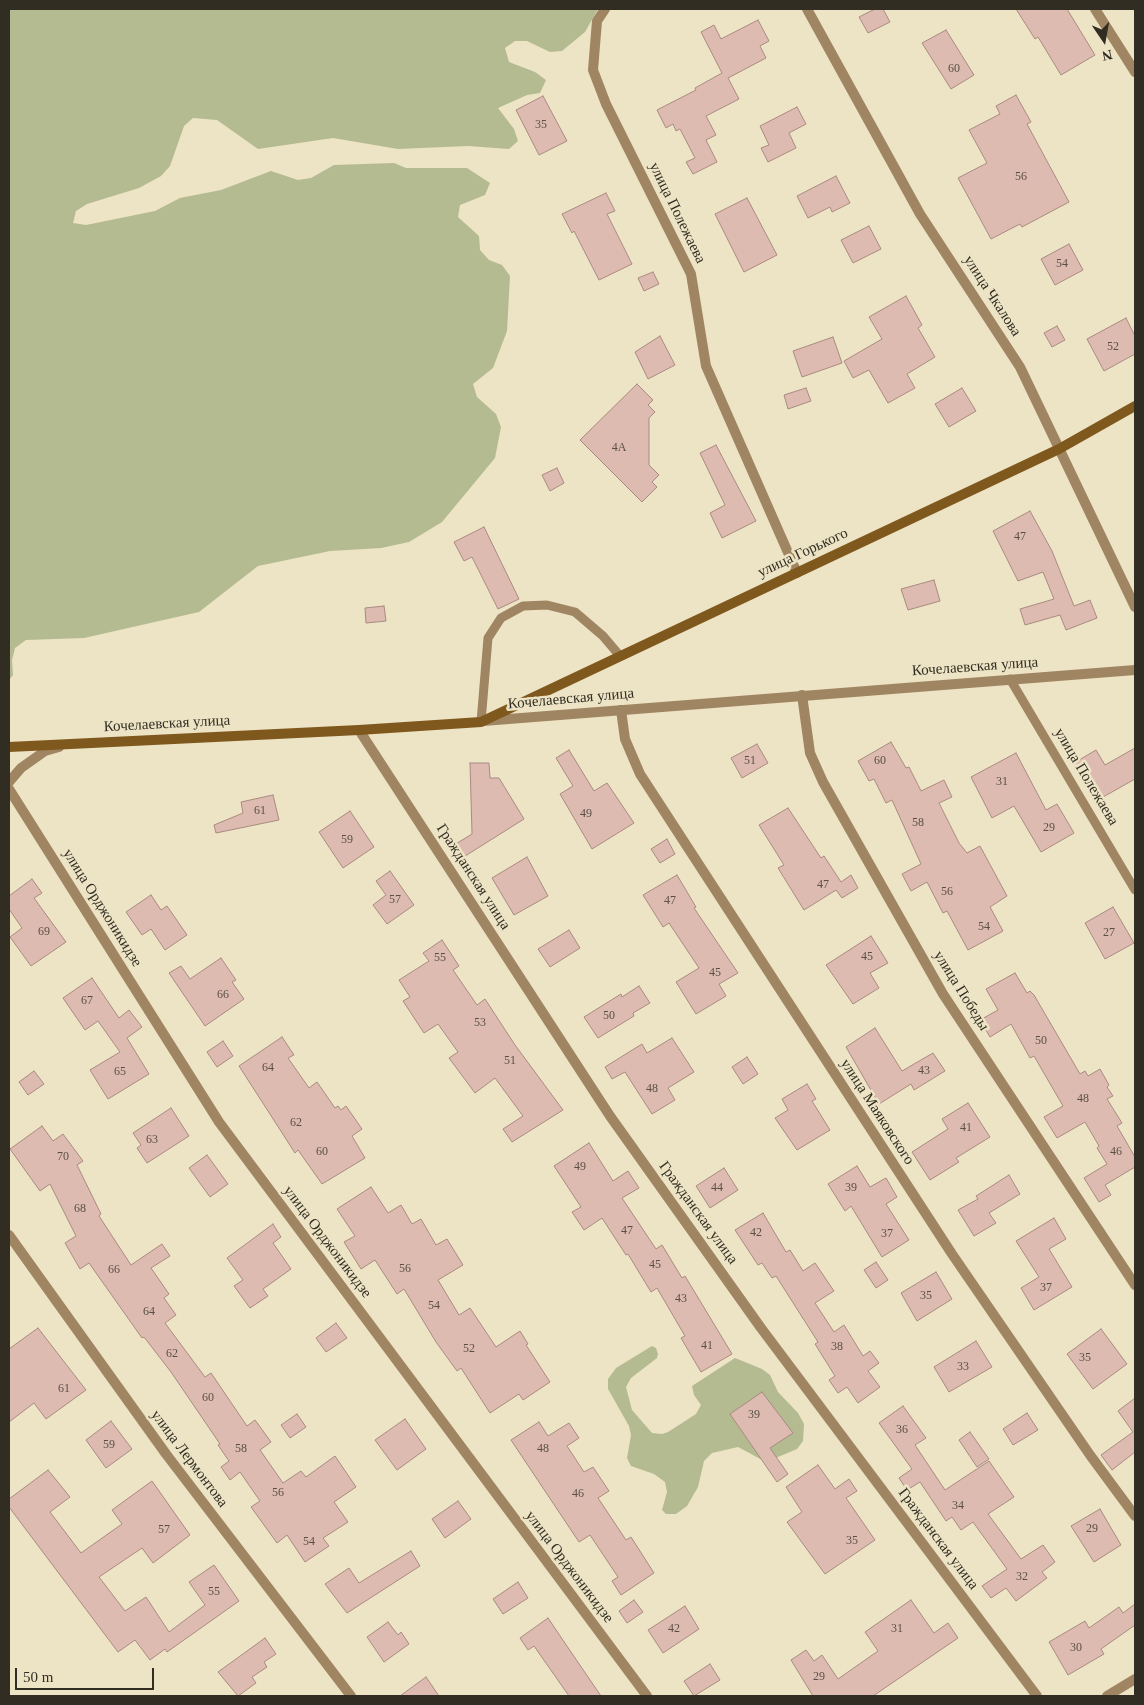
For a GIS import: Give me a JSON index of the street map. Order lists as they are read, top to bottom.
{
  "streets": {
    "main road": ["улица Горького", "Кочелаевская улица"],
    "street": [
      "улица Полежаева",
      "улица Чкалова",
      "Гражданская улица",
      "улица Орджоникидзе",
      "улица Победы",
      "улица Маяковского",
      "улица Лермонтова"
    ]
  },
  "crossings": [
    ["улица Полежаева", "улица Горького"],
    ["улица Полежаева", "Кочелаевская улица"],
    ["улица Чкалова", "улица Горького"],
    ["улица Горького", "Кочелаевская улица"],
    ["Кочелаевская улица", "Гражданская улица"],
    ["Кочелаевская улица", "улица Победы"],
    ["Кочелаевская улица", "улица Маяковского"]
  ],
  "house_numbers": [
    "60",
    "35",
    "56",
    "54",
    "52",
    "4А",
    "47",
    "51",
    "60",
    "31",
    "61",
    "49",
    "58",
    "29",
    "59",
    "47",
    "56",
    "57",
    "47",
    "54",
    "69",
    "27",
    "45",
    "55",
    "45",
    "66",
    "67",
    "50",
    "53",
    "50",
    "51",
    "64",
    "43",
    "65",
    "48",
    "48",
    "62",
    "41",
    "63",
    "60",
    "46",
    "70",
    "49",
    "44",
    "39",
    "68",
    "47",
    "42",
    "37",
    "45",
    "56",
    "66",
    "37",
    "35",
    "43",
    "54",
    "64",
    "41",
    "38",
    "52",
    "62",
    "35",
    "33",
    "61",
    "60",
    "39",
    "36",
    "59",
    "58",
    "48",
    "56",
    "46",
    "34",
    "29",
    "57",
    "35",
    "54",
    "32",
    "55",
    "42",
    "31",
    "30",
    "29"
  ],
  "scale_bar": "50 m",
  "north": "bottom"
}
